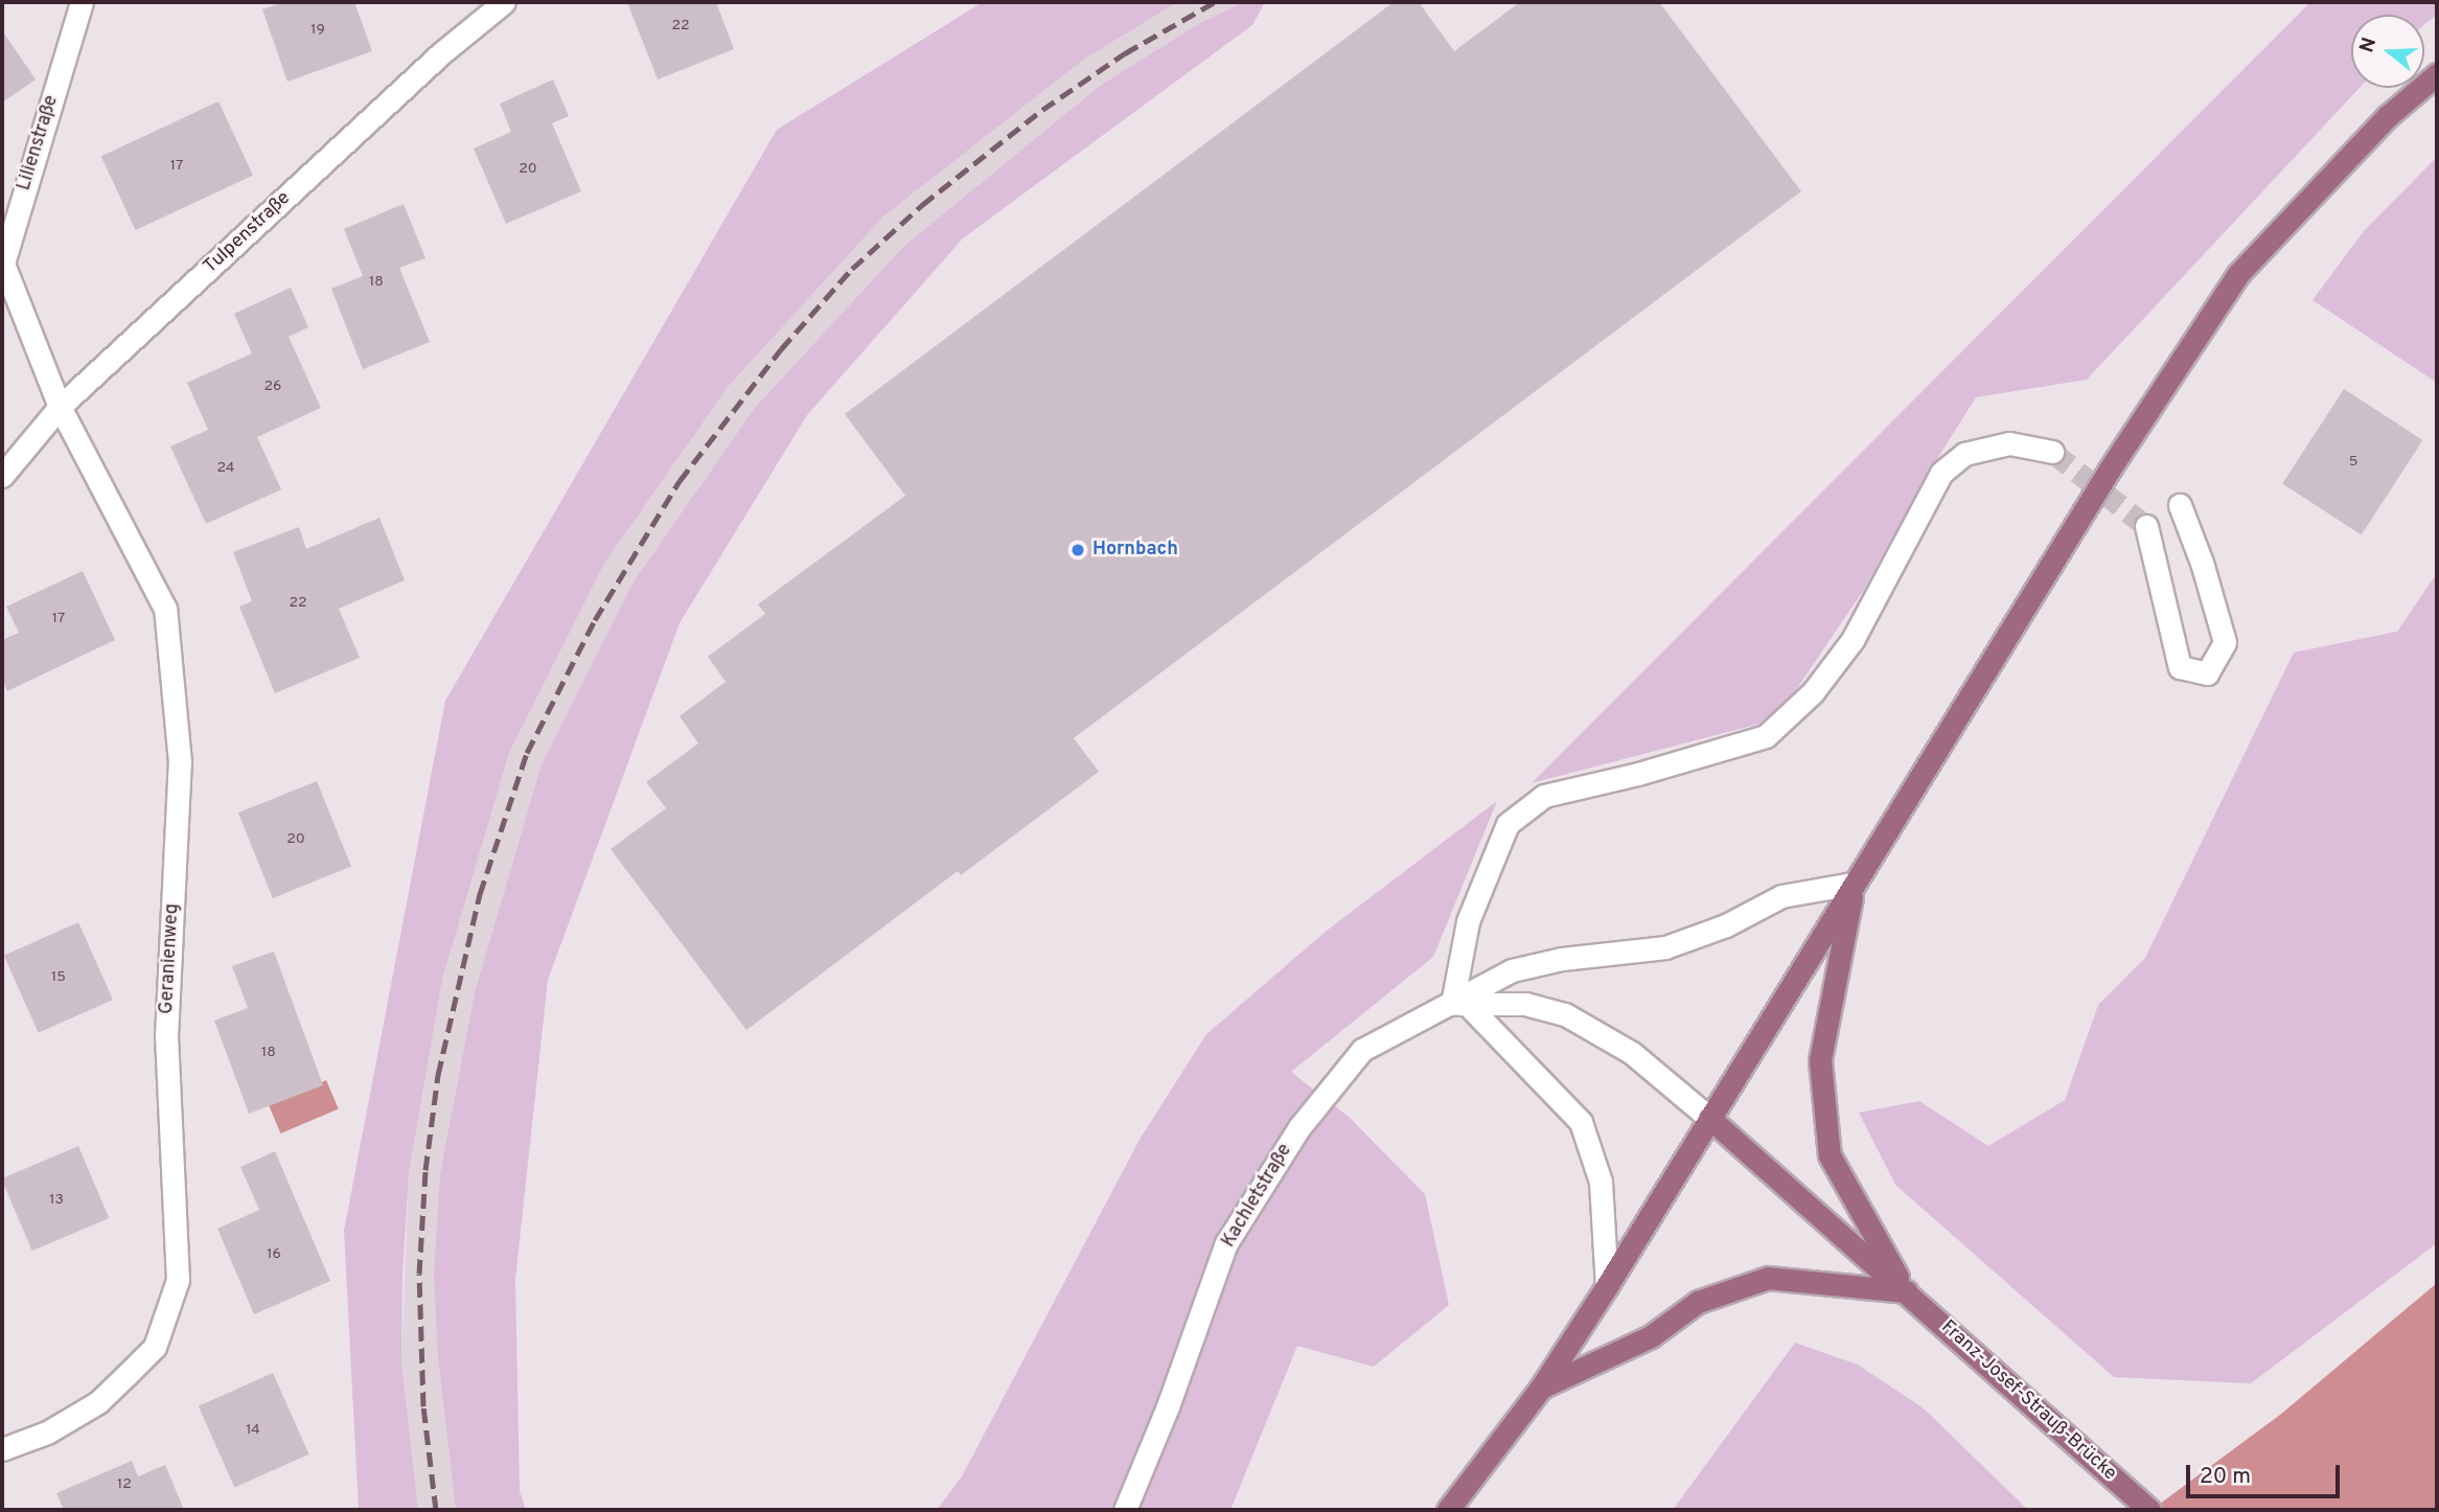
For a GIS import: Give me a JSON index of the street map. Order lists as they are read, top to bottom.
{
  "streets": {
    "main road": ["Franz-Josef-Strauß-Brücke"],
    "street": [
      "Lilienstraße",
      "Tulpenstraße",
      "Geranienweg",
      "Kachletstraße"
    ]
  },
  "crossings": [
    ["Lilienstraße", "Tulpenstraße"],
    ["Lilienstraße", "Geranienweg"],
    ["Tulpenstraße", "Geranienweg"],
    ["Kachletstraße", "Franz-Josef-Strauß-Brücke"]
  ],
  "places": ["Hornbach"],
  "house_numbers": [
    "22",
    "19",
    "17",
    "20",
    "18",
    "26",
    "5",
    "24",
    "22",
    "17",
    "20",
    "15",
    "18",
    "13",
    "16",
    "14",
    "12"
  ],
  "scale_bar": "20 m",
  "north": "left"
}
